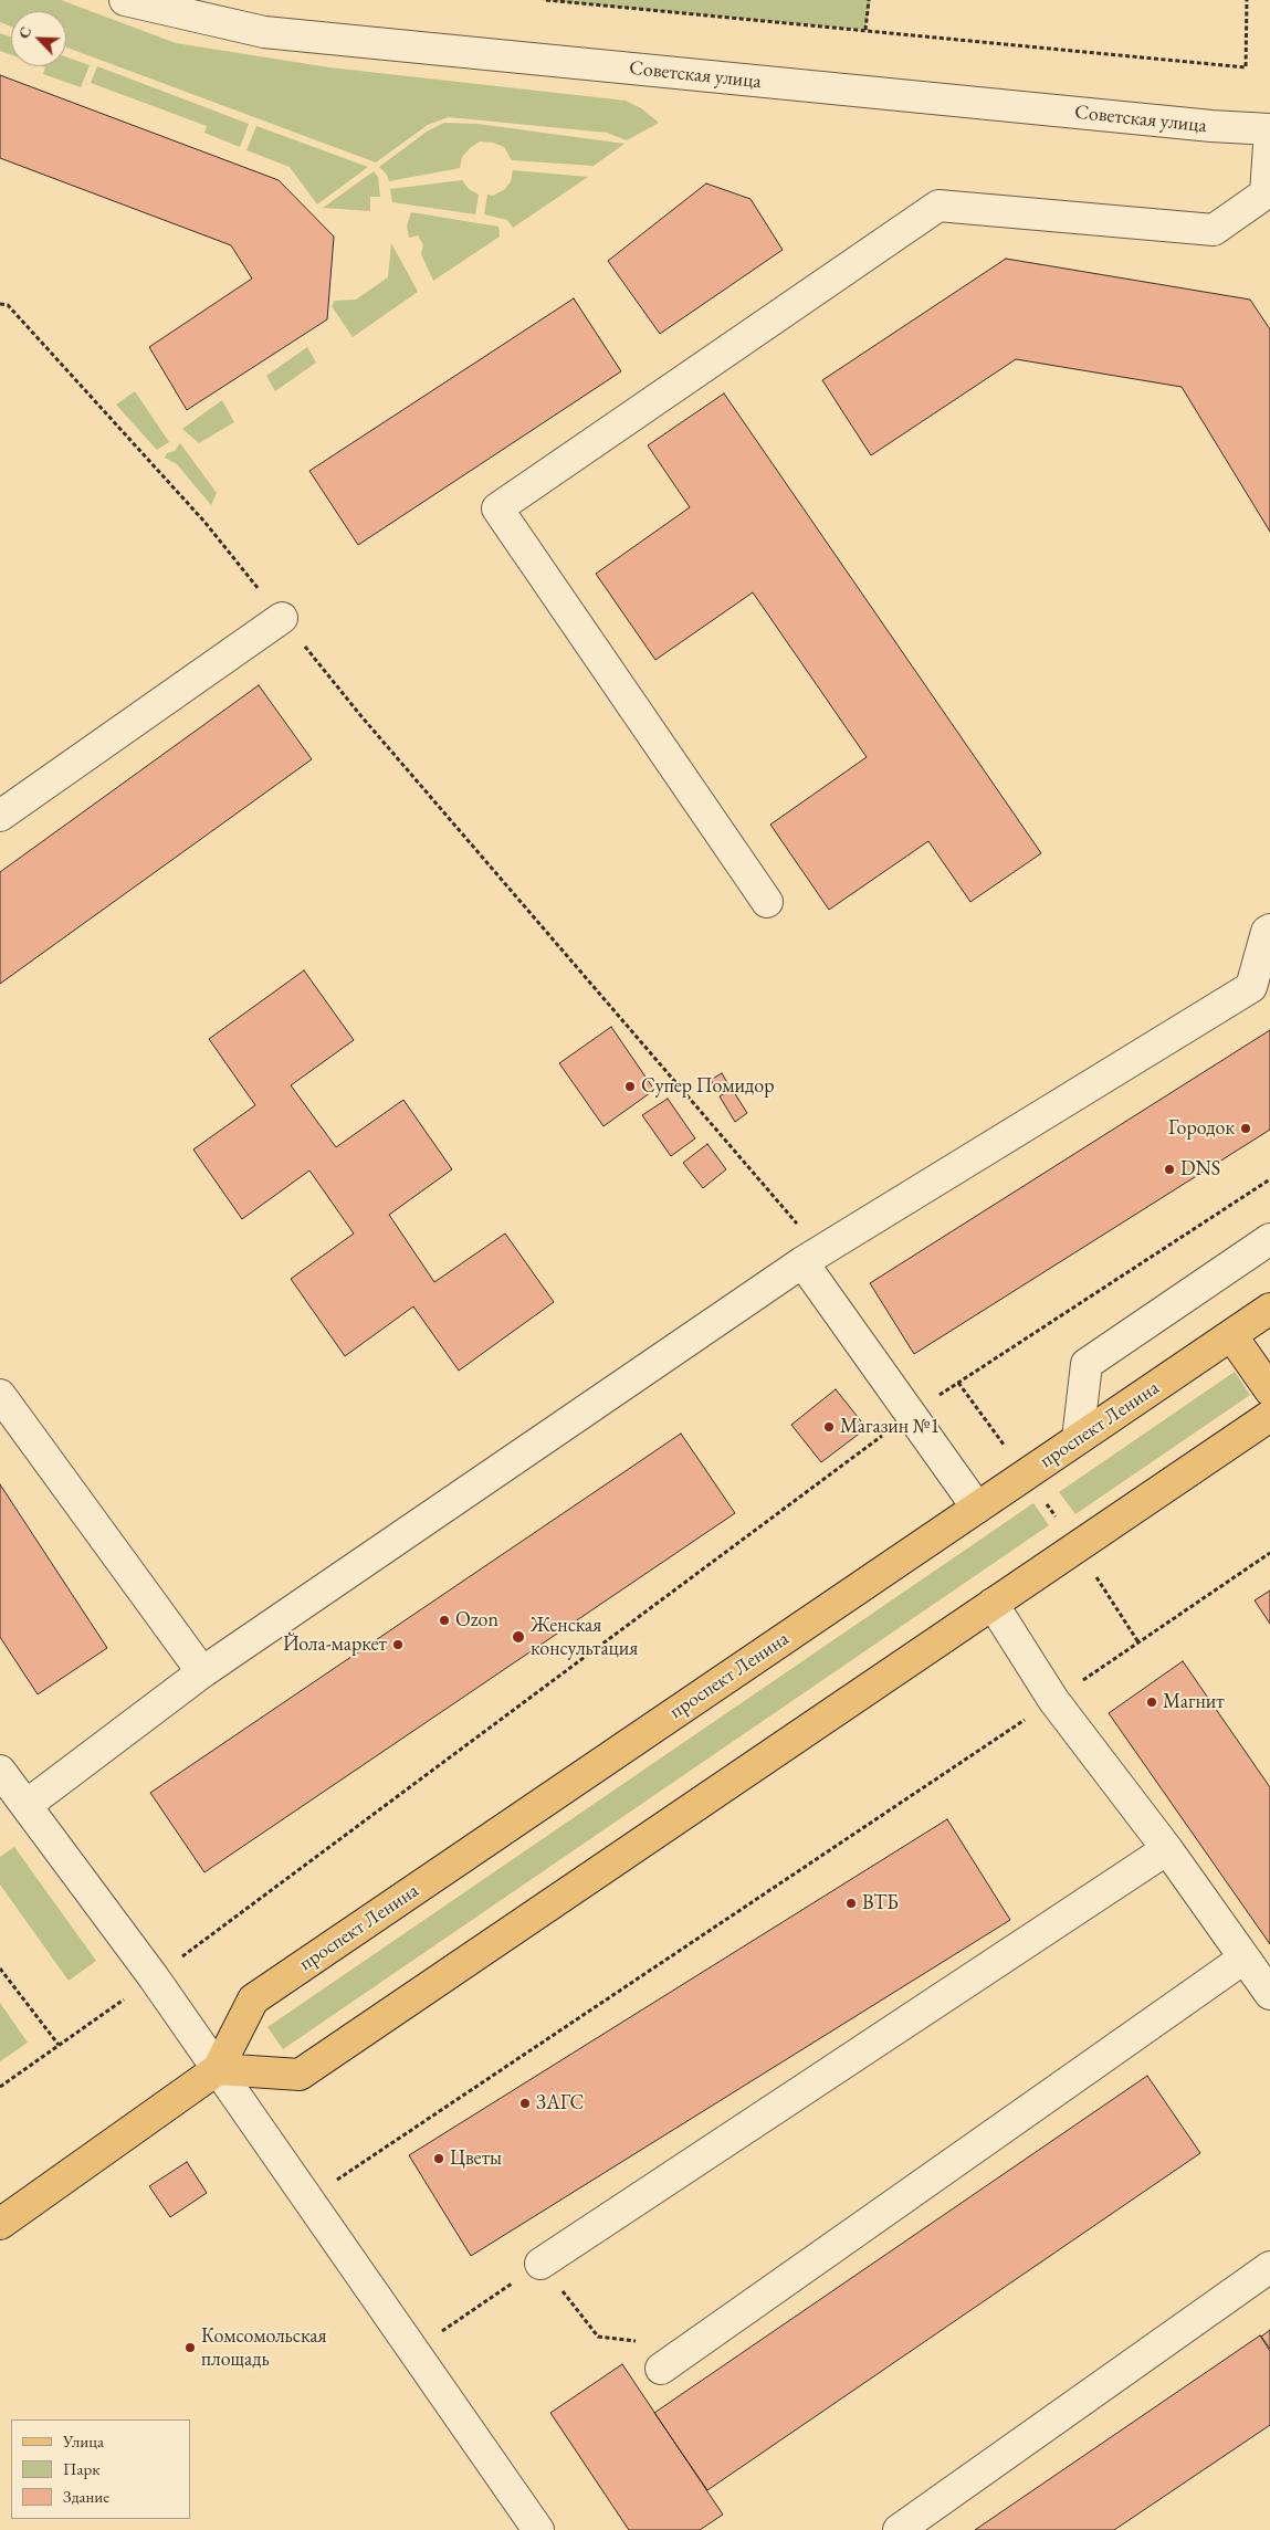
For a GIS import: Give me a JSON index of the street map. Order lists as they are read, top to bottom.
{
  "streets": {
    "main road": ["проспект Ленина"],
    "street": ["Советская улица"]
  },
  "places": [
    "Супер Помидор",
    "Городок",
    "DNS",
    "Магазин №1",
    "Ozon",
    "Женская консультация",
    "Йола-маркет",
    "Магнит",
    "ВТБ",
    "ЗАГС",
    "Цветы",
    "Комсомольская площадь"
  ],
  "legend": ["Улица", "Парк", "Здание"],
  "north": "top left"
}
